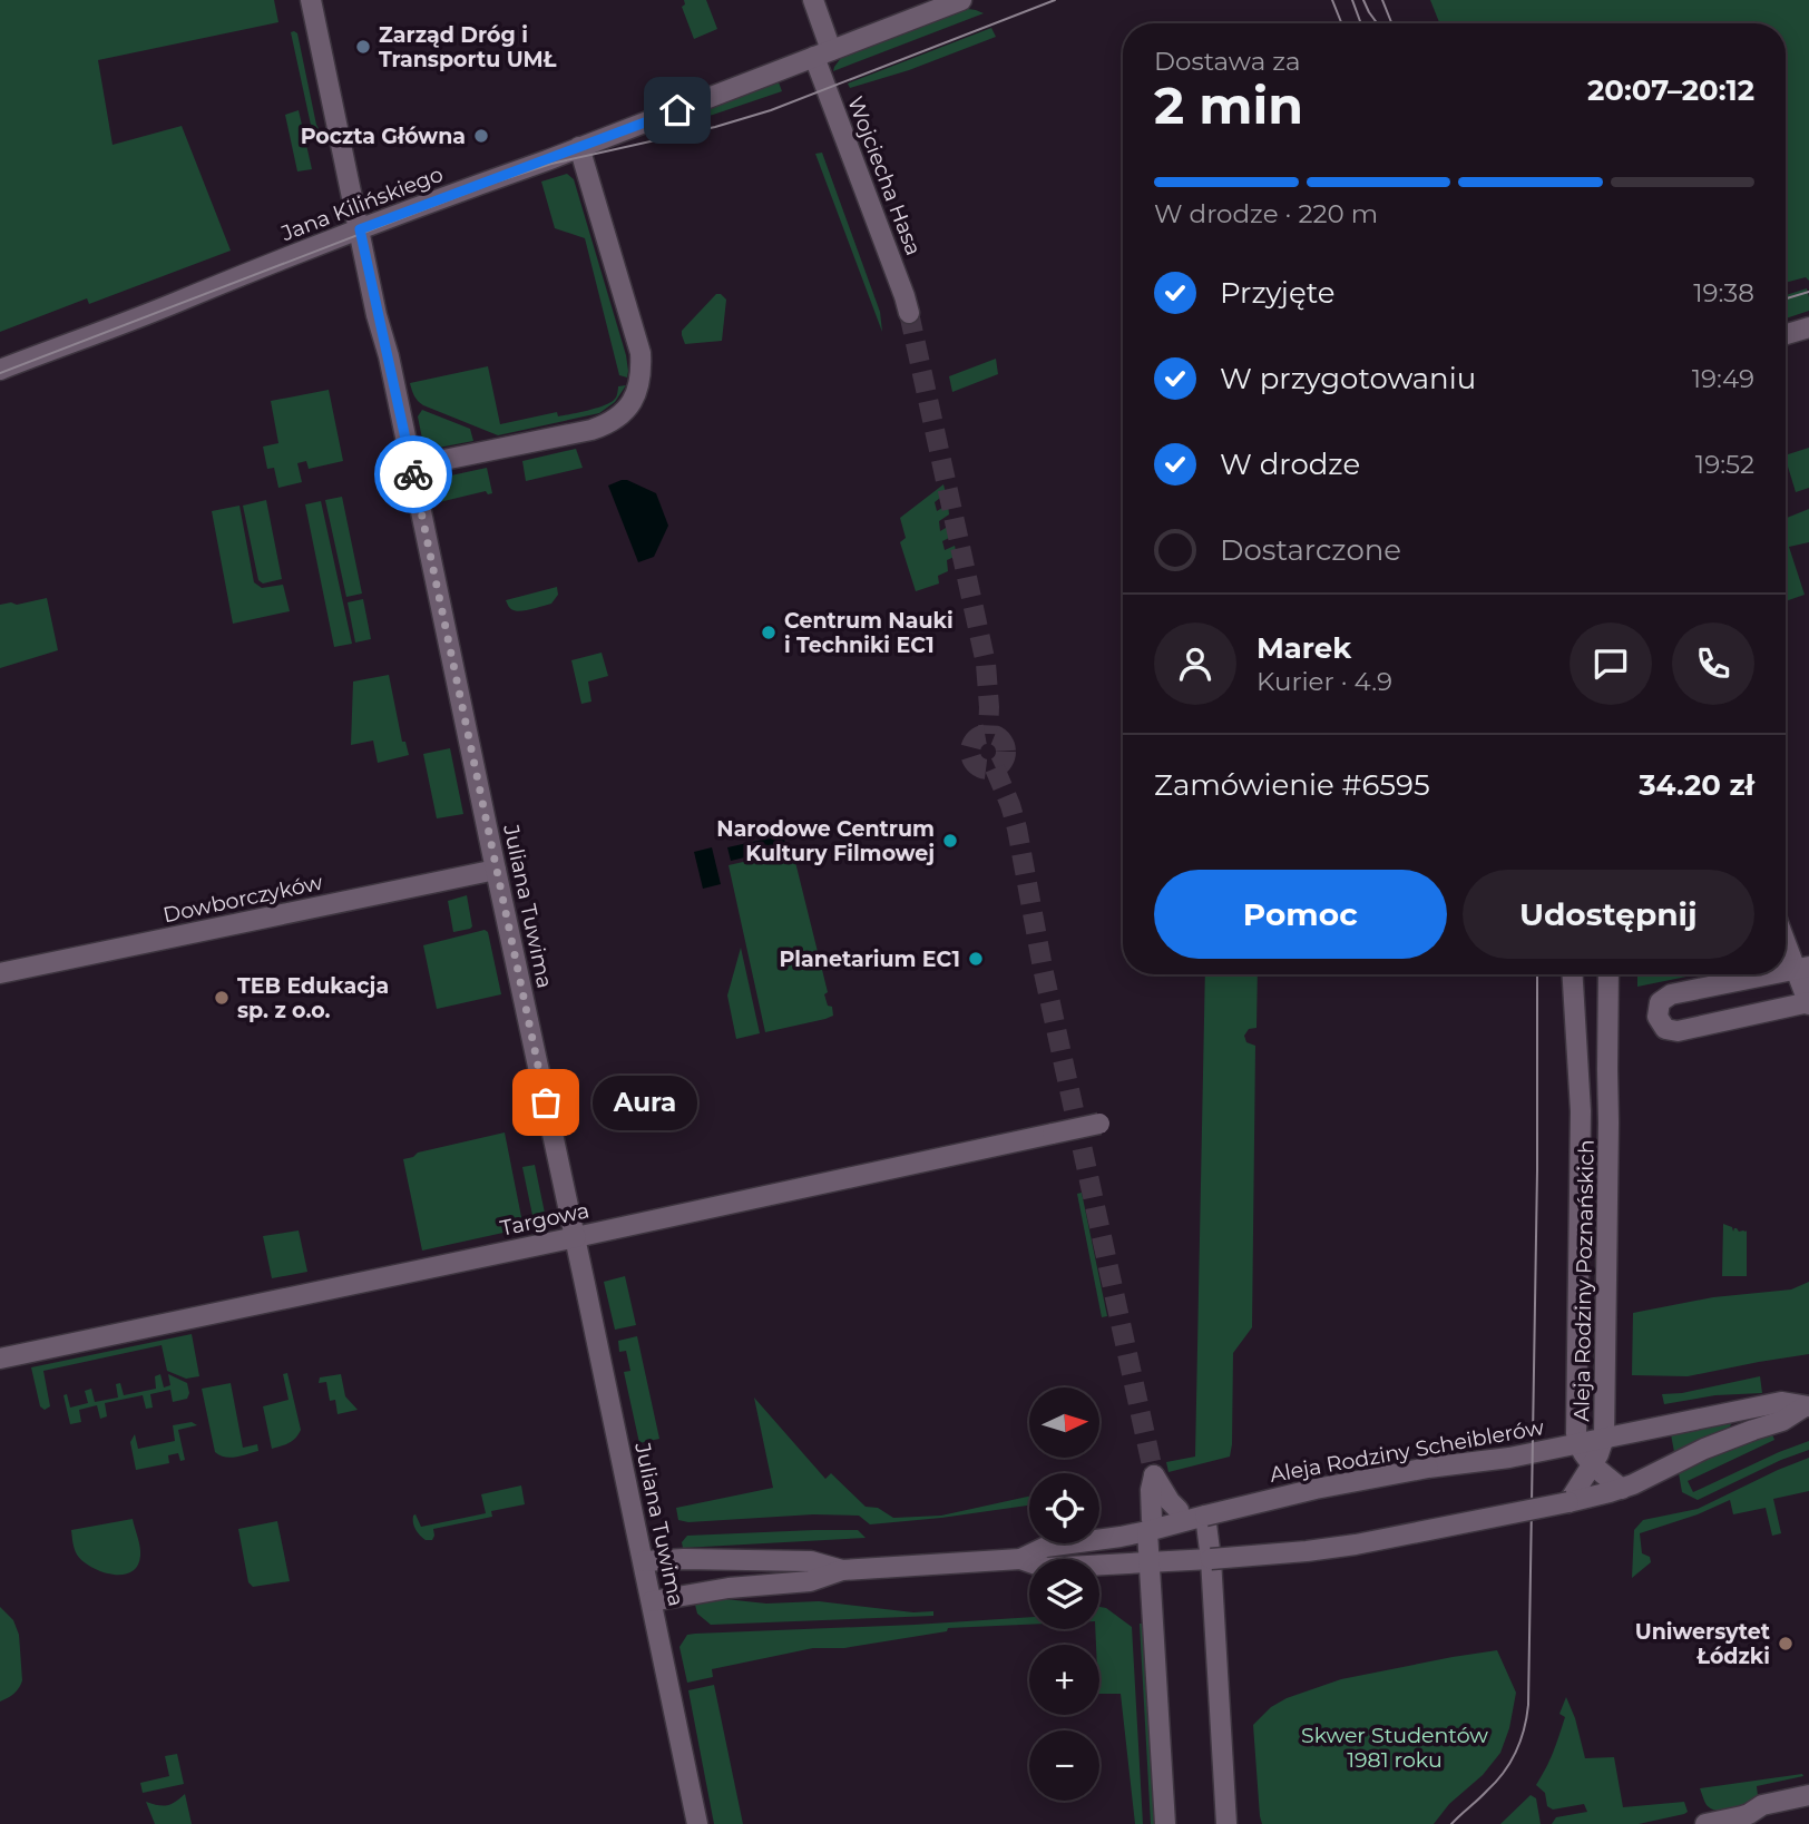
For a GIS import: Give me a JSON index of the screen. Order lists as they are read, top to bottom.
{
  "streets": {
    "street": [
      "Wojciecha Hasa",
      "Jana Kilińskiego",
      "Dowborczyków",
      "Juliana Tuwima",
      "Targowa",
      "Aleja Rodziny Poznańskich",
      "Aleja Rodziny Scheiblerów"
    ]
  },
  "crossings": [
    ["Wojciecha Hasa", "Jana Kilińskiego"],
    ["Jana Kilińskiego", "Juliana Tuwima"],
    ["Dowborczyków", "Juliana Tuwima"],
    ["Juliana Tuwima", "Targowa"],
    ["Juliana Tuwima", "Aleja Rodziny Scheiblerów"],
    ["Aleja Rodziny Poznańskich", "Aleja Rodziny Scheiblerów"]
  ],
  "parks": ["Skwer Studentów 1981 roku"],
  "places": [
    "Zarząd Dróg i Transportu UMŁ",
    "Poczta Główna",
    "Centrum Nauki i Techniki EC1",
    "Narodowe Centrum Kultury Filmowej",
    "Planetarium EC1",
    "TEB Edukacja sp. z o.o.",
    "Aura",
    "Uniwersytet Łódzki"
  ],
  "north": "right",
  "page": {
    "heading": ["2 min", "Dostawa za", "20:07–20:12"],
    "panel": [
      "Marek",
      "Kurier · 4.9",
      "Zamówienie #6595",
      "34.20 zł"
    ],
    "bar": "W drodze · 220 m",
    "list": [
      ["Przyjęte", "19:38"],
      ["W przygotowaniu", "19:49"],
      ["W drodze", "19:52"],
      "Dostarczone"
    ],
    "buttons": ["Pomoc", "Udostępnij"],
    "bubble": "Aura",
    "map_buttons": ["+", "−"]
  }
}
